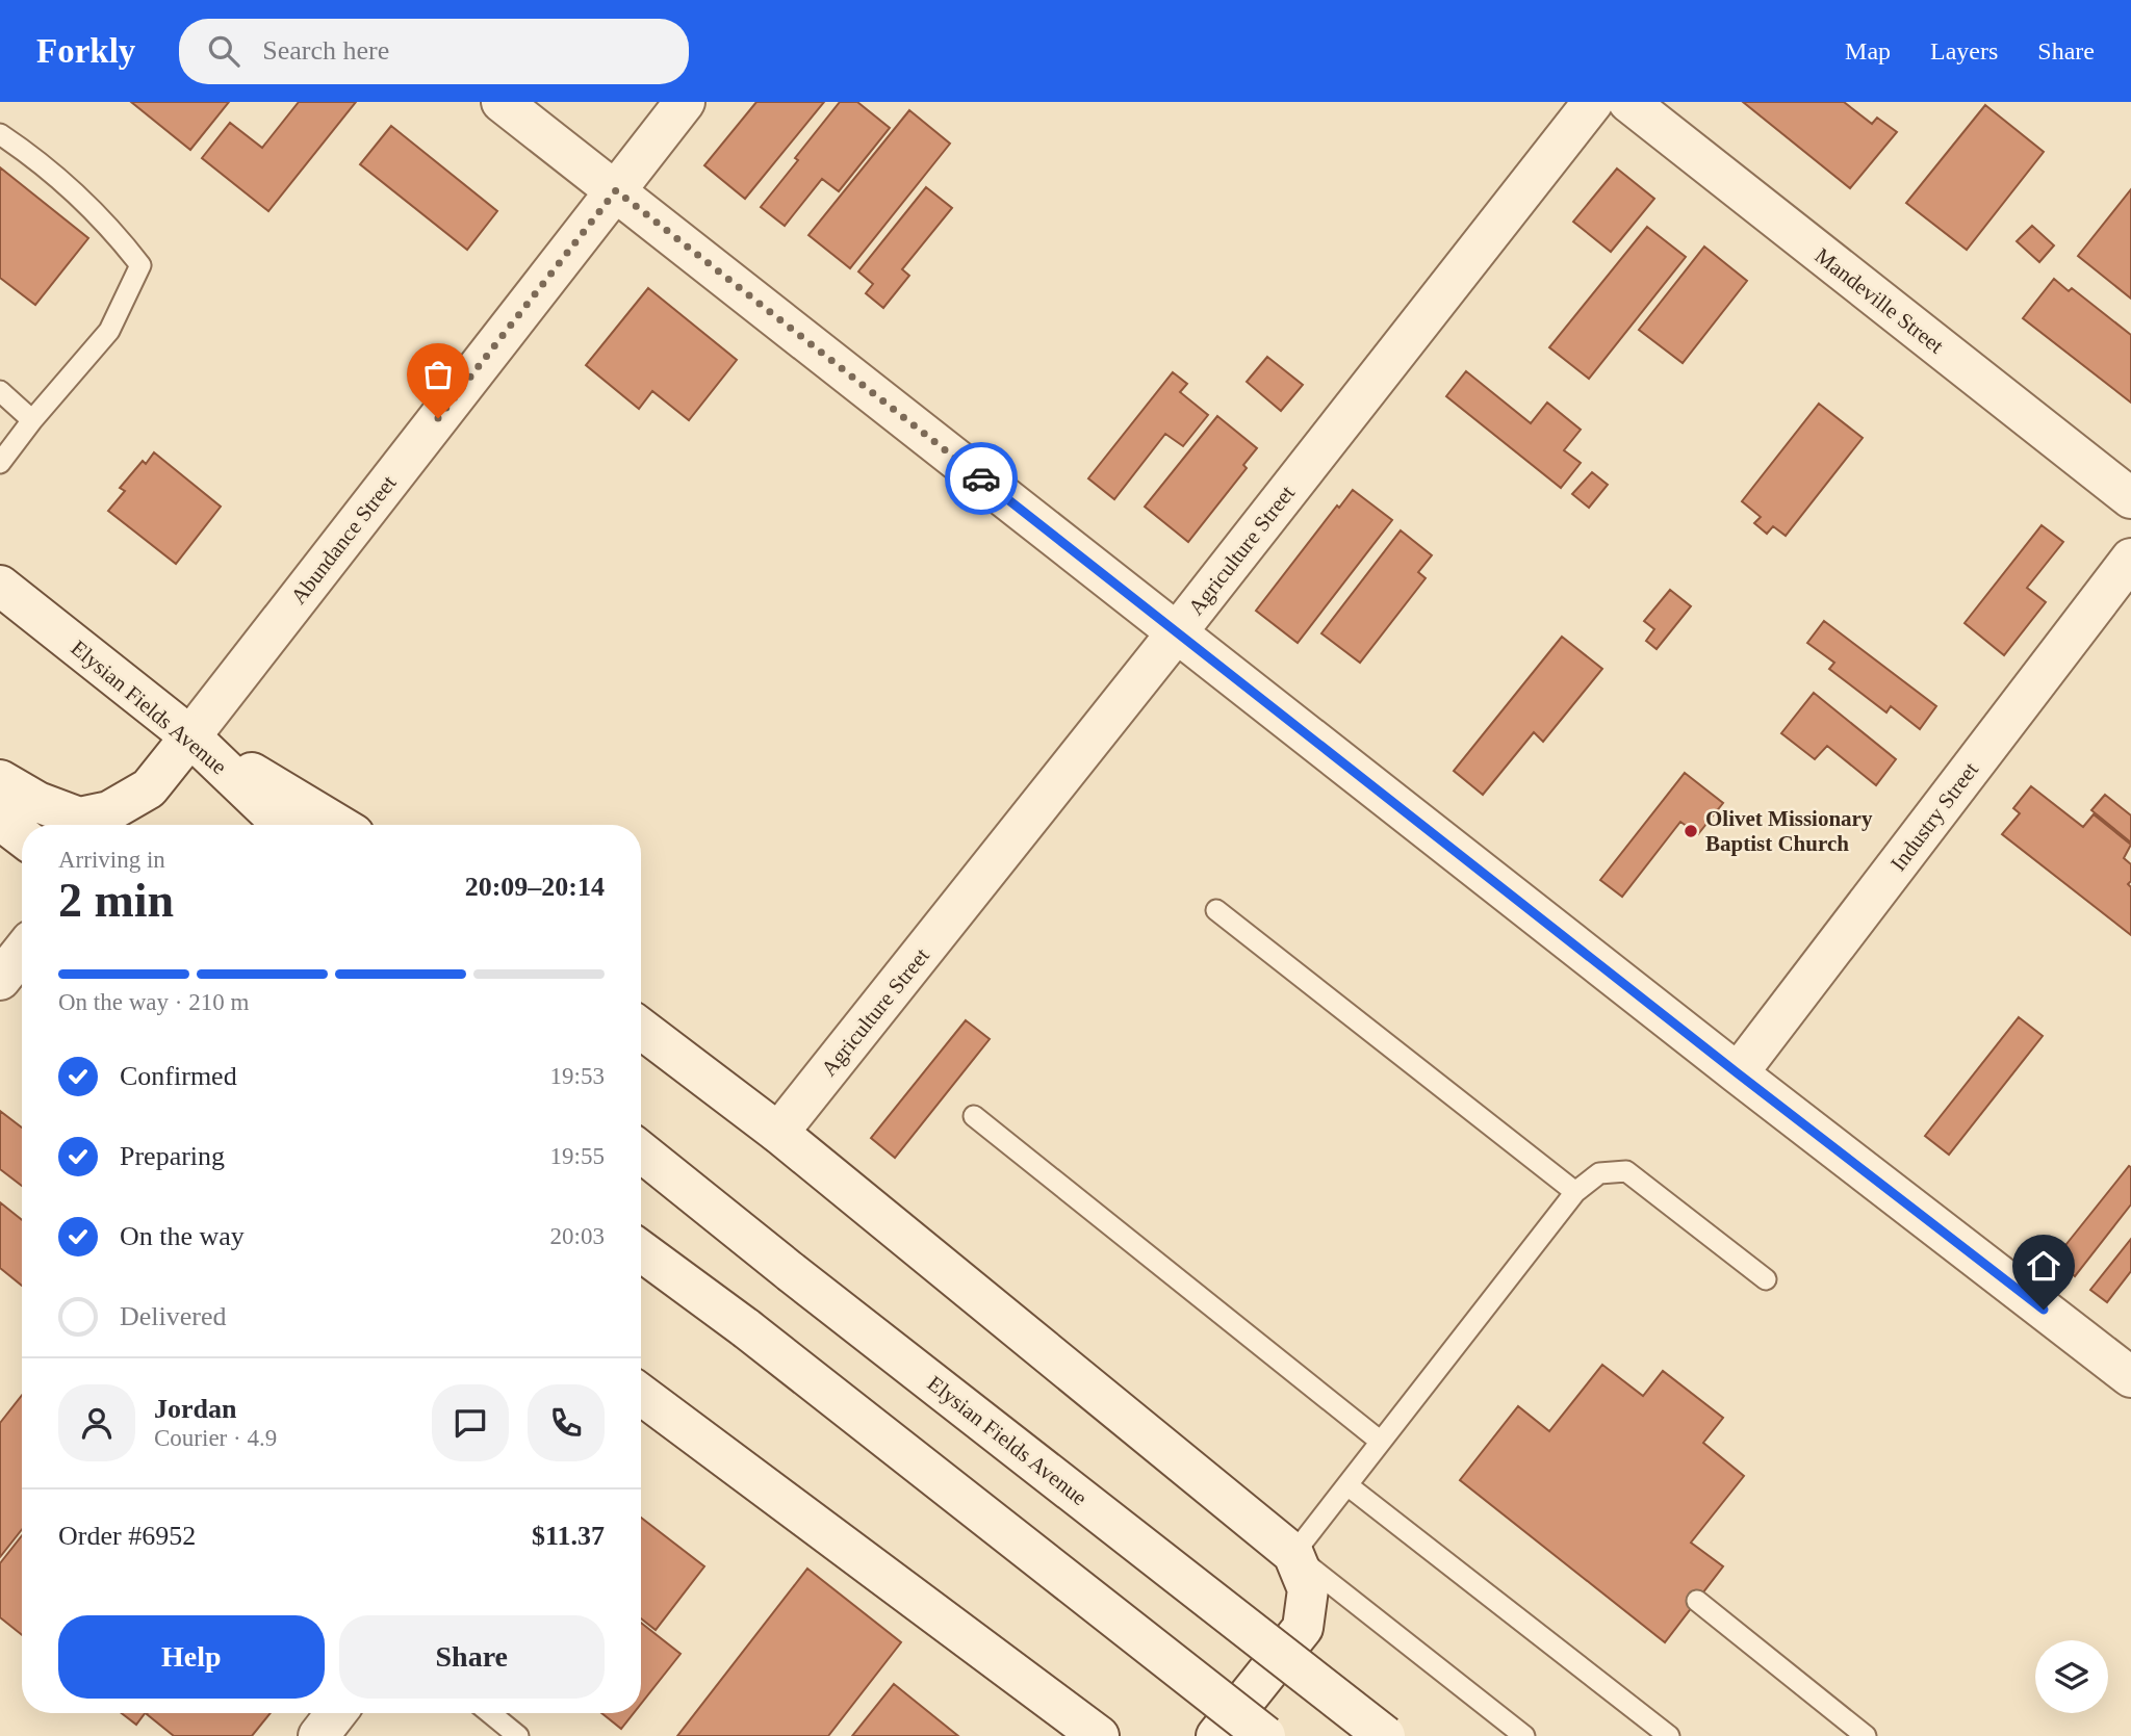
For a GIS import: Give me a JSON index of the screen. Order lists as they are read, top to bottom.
{
  "streets": {
    "street": [
      "Mandeville Street",
      "Abundance Street",
      "Agriculture Street",
      "Elysian Fields Avenue",
      "Industry Street"
    ]
  },
  "crossings": [
    ["Abundance Street", "Elysian Fields Avenue"]
  ],
  "places": ["Olivet Missionary Baptist Church"],
  "page": {
    "header": "Forkly",
    "search": "Search here",
    "nav": ["Map", "Layers", "Share"],
    "heading": ["2 min", "Arriving in", "20:09–20:14"],
    "panel": [
      "Jordan",
      "Courier · 4.9",
      "Order #6952",
      "$11.37"
    ],
    "bar": "On the way · 210 m",
    "list": [
      ["Confirmed", "19:53"],
      ["Preparing", "19:55"],
      ["On the way", "20:03"],
      "Delivered"
    ],
    "buttons": ["Help", "Share"]
  }
}
